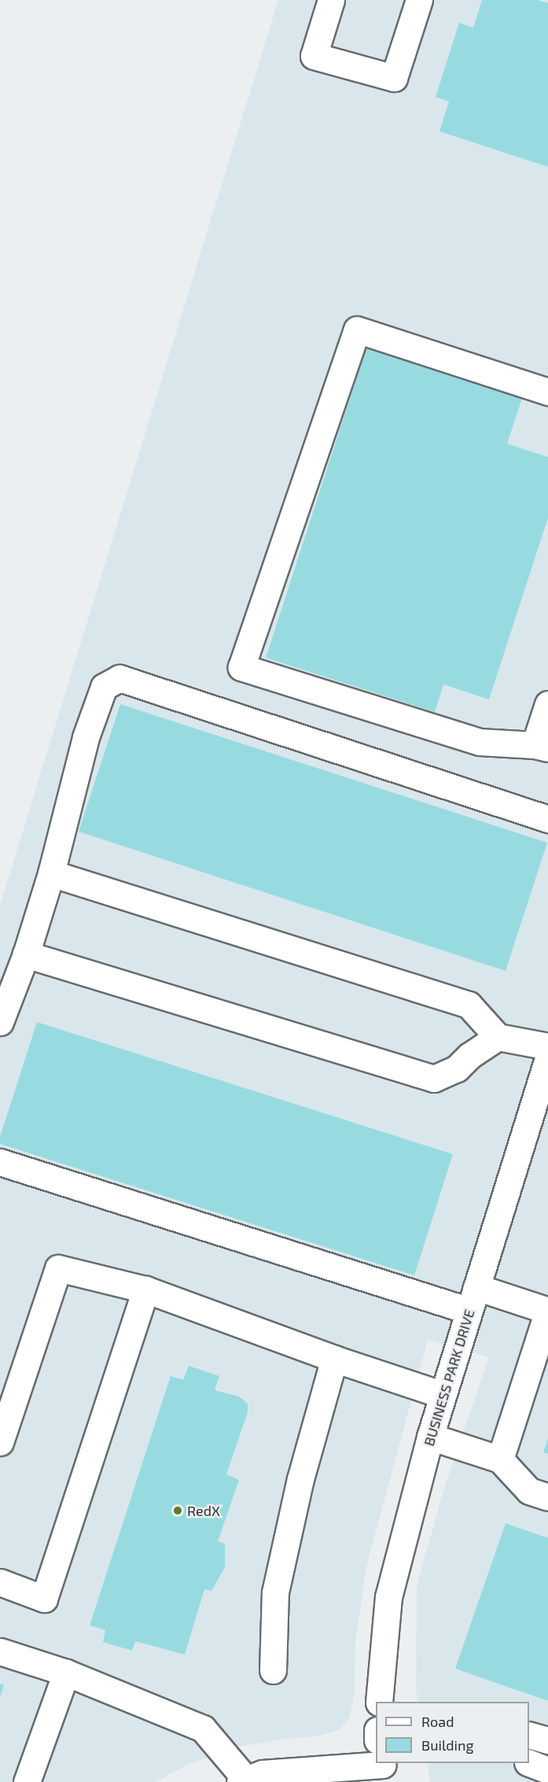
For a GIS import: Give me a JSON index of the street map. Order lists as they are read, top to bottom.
{
  "streets": {
    "street": ["BUSINESS PARK DRIVE"]
  },
  "places": ["RedX"],
  "legend": ["Road", "Building"]
}
